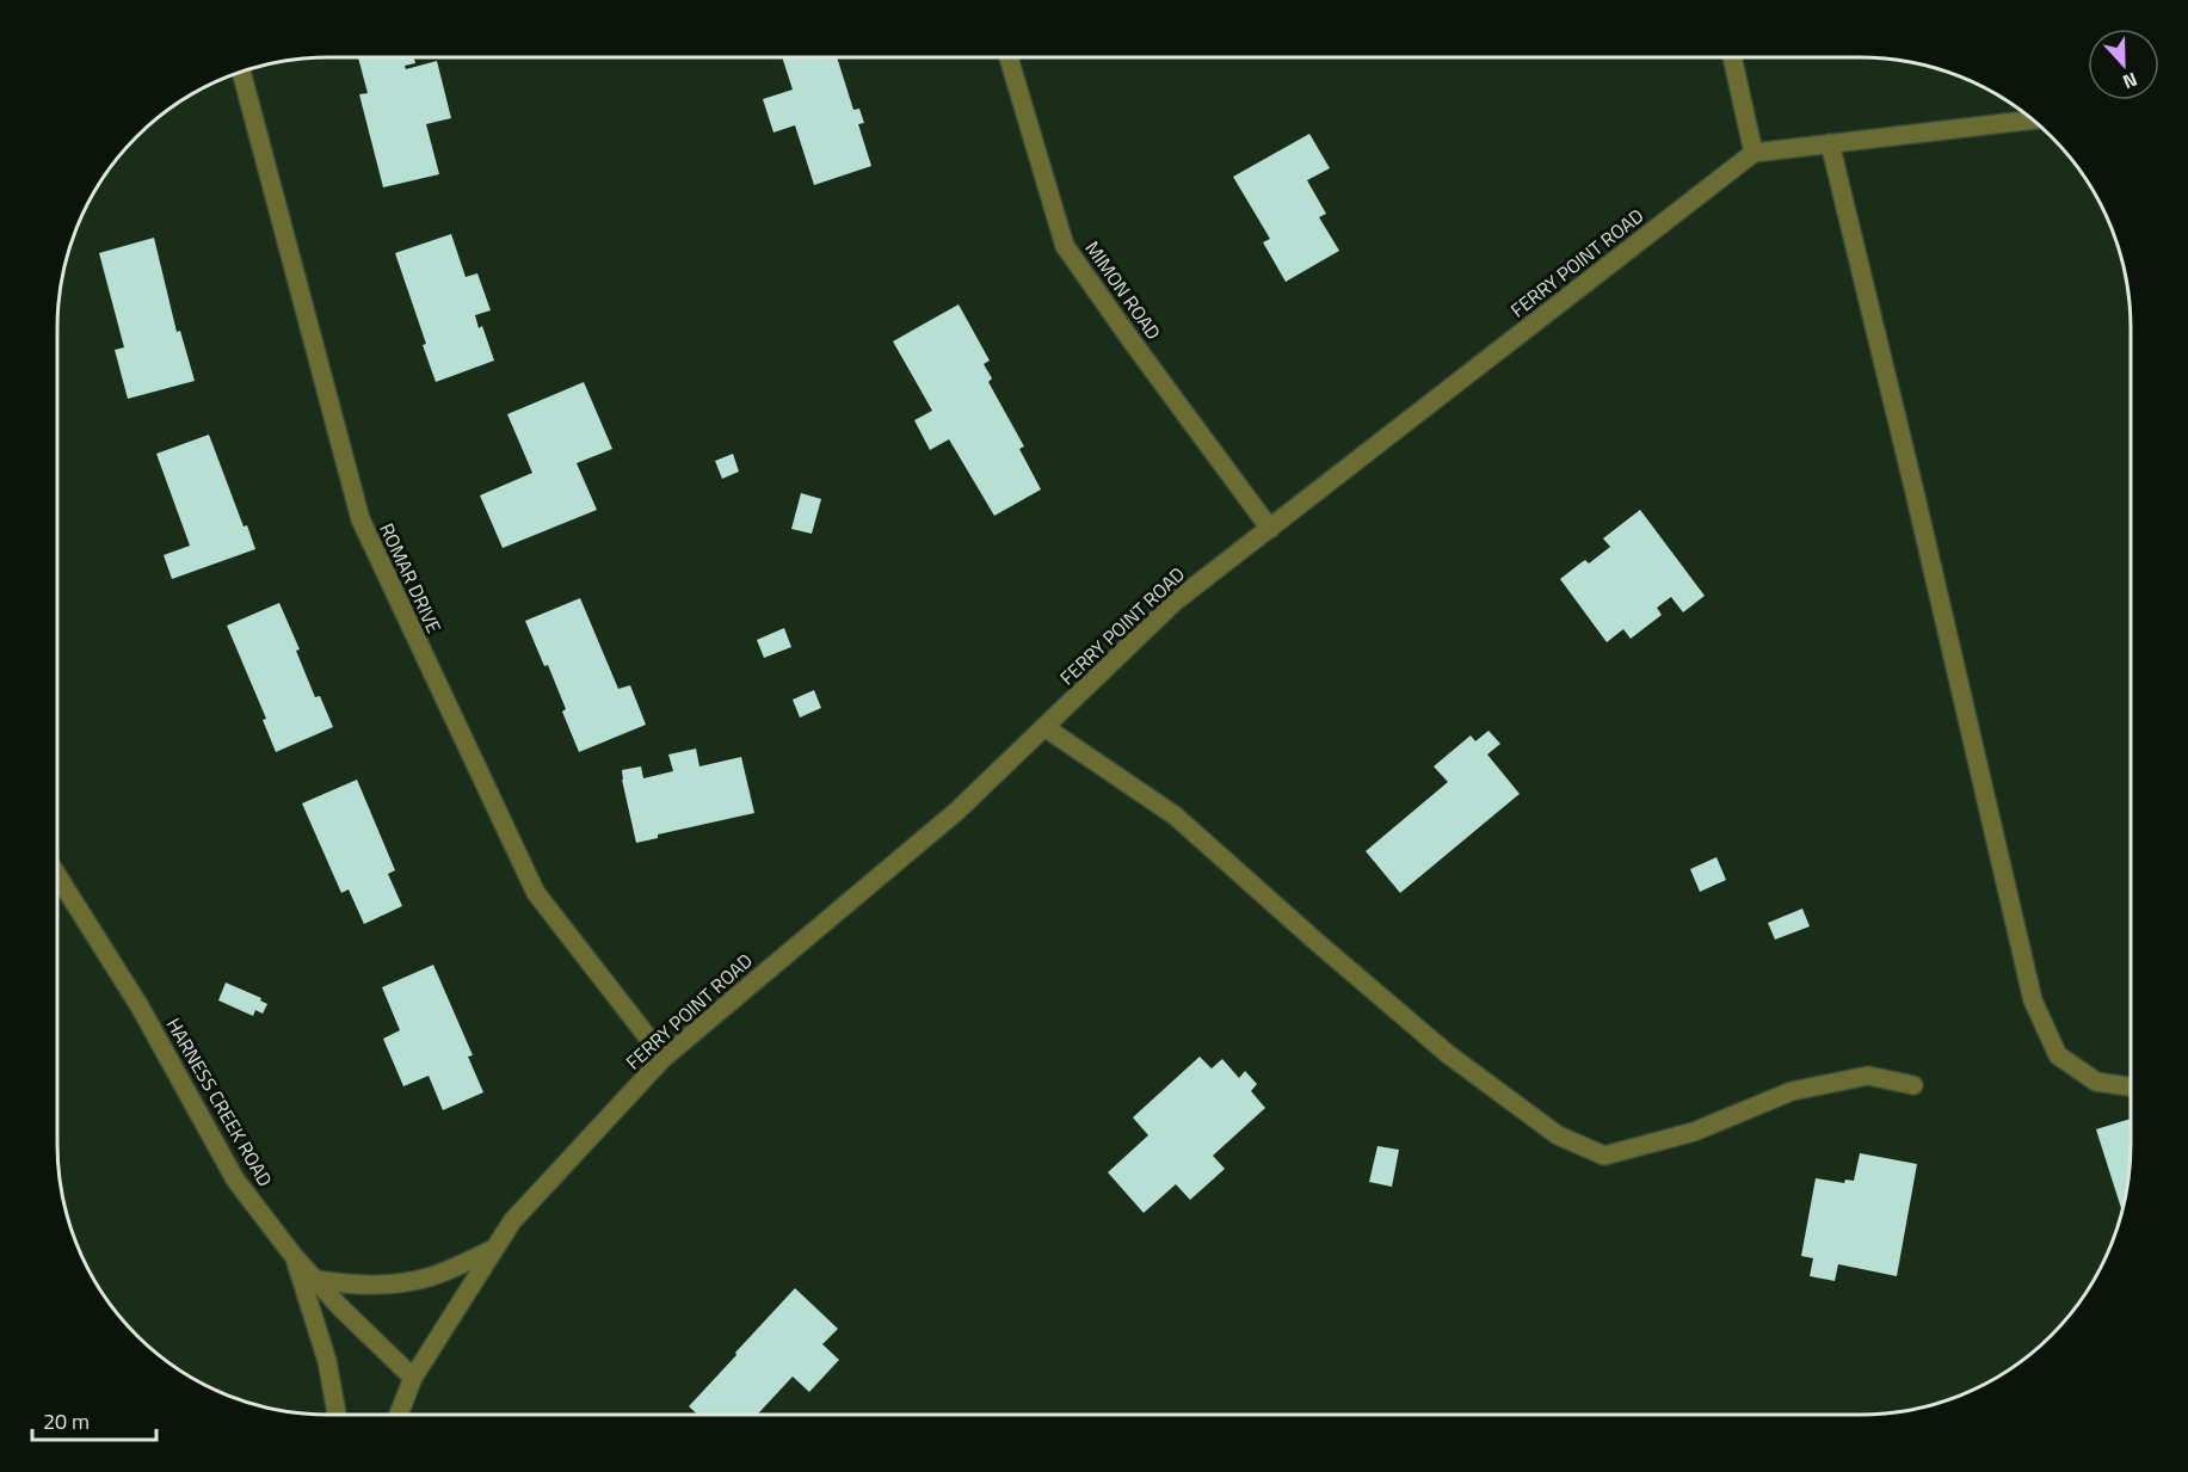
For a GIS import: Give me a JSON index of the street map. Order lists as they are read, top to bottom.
{
  "streets": {
    "street": [
      "FERRY POINT ROAD",
      "MIMON ROAD",
      "ROMAR DRIVE",
      "HARNESS CREEK ROAD"
    ]
  },
  "crossings": [
    ["FERRY POINT ROAD", "MIMON ROAD"],
    ["FERRY POINT ROAD", "ROMAR DRIVE"],
    ["FERRY POINT ROAD", "HARNESS CREEK ROAD"]
  ],
  "scale_bar": "20 m",
  "north": "bottom"
}
